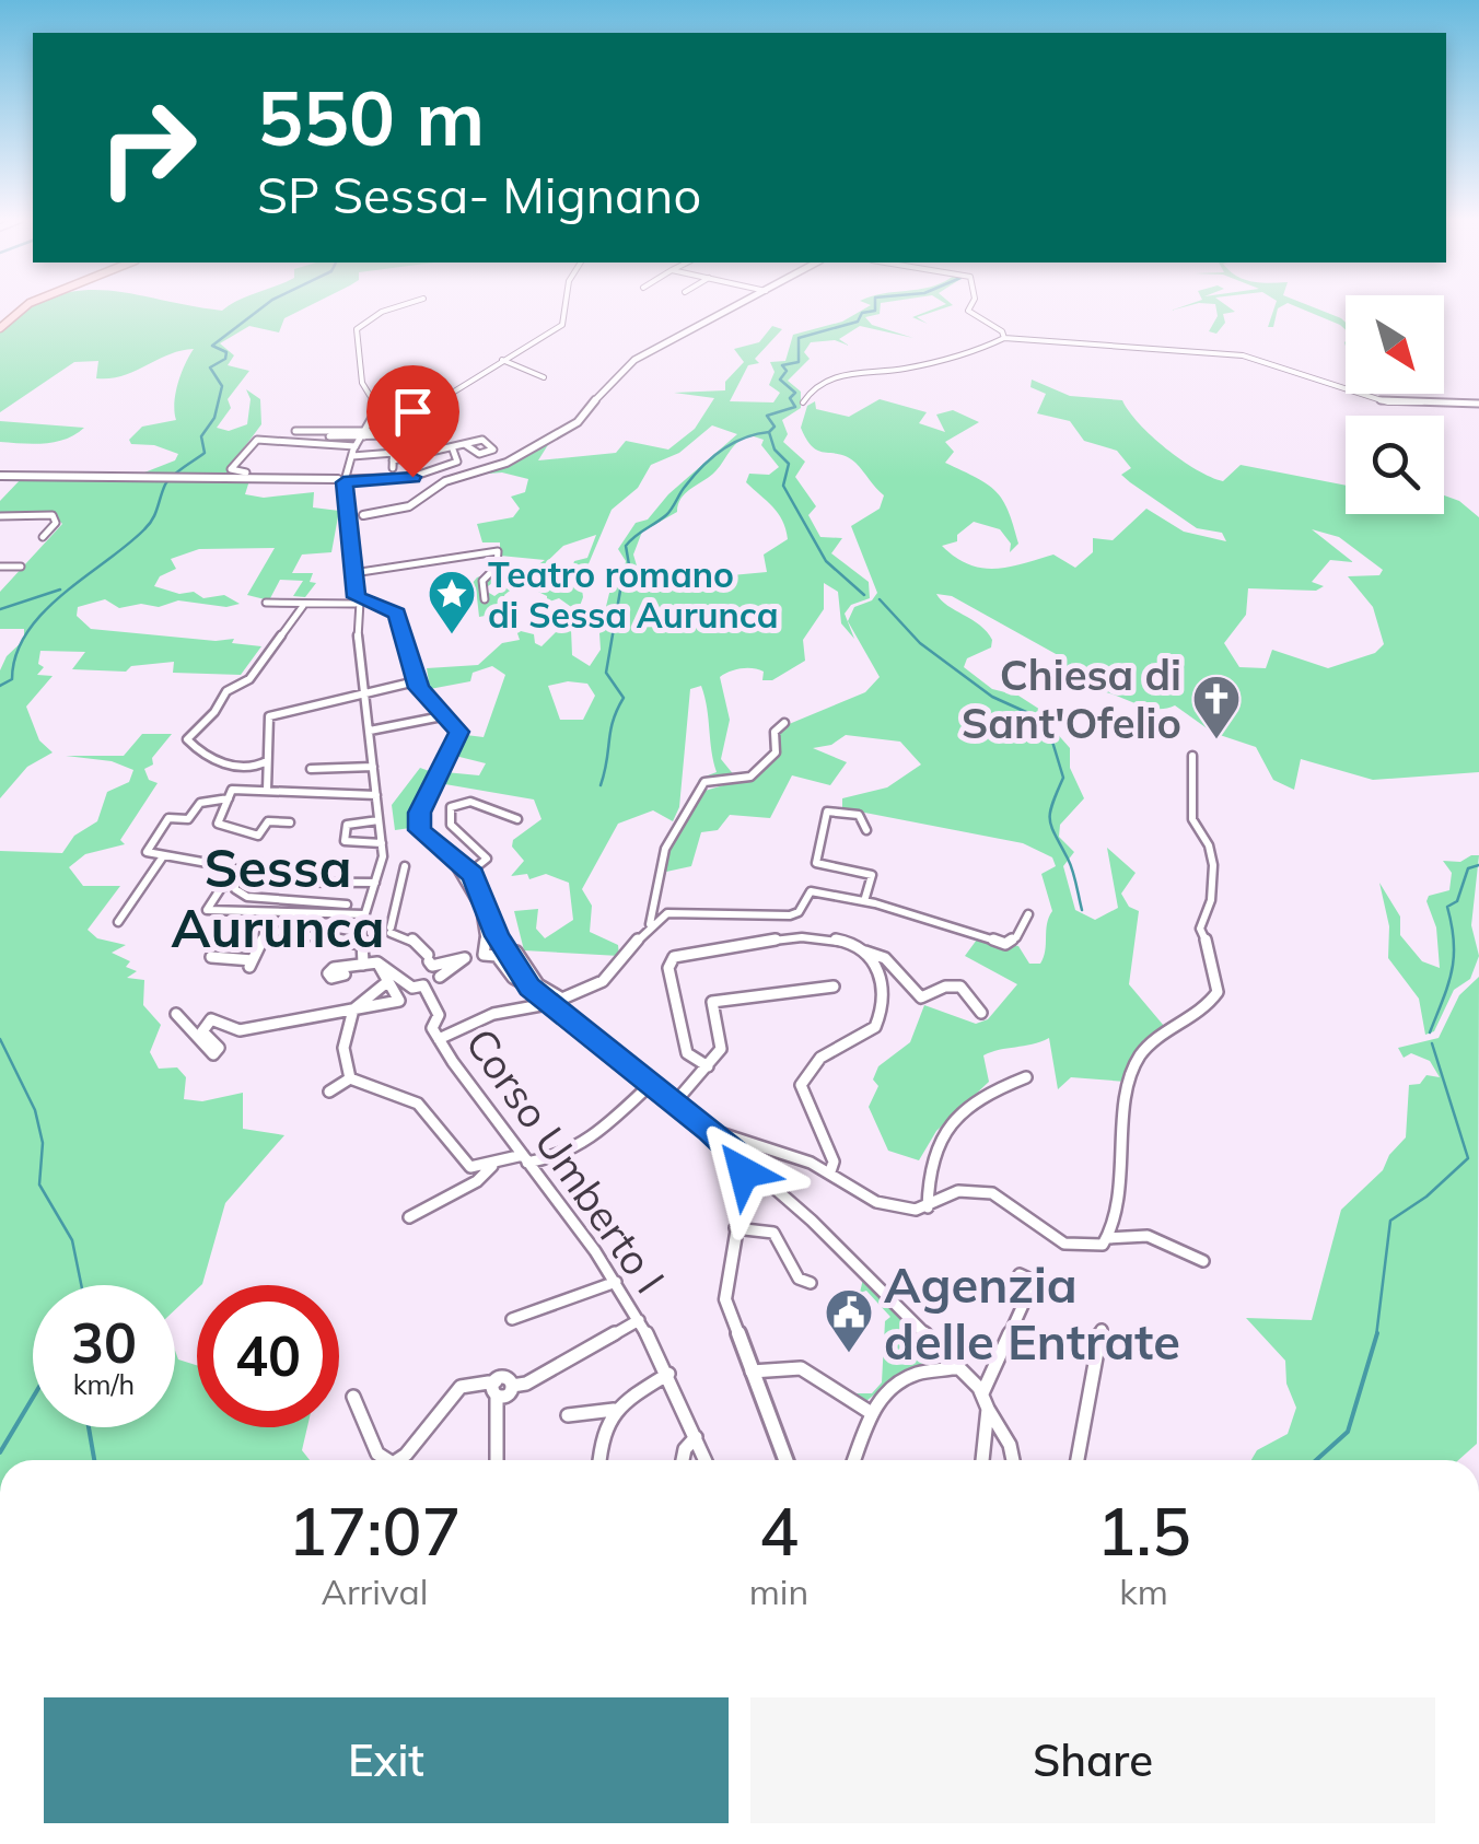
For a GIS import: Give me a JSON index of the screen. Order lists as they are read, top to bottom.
{
  "streets": {
    "street": ["Corso Umberto I"]
  },
  "districts": ["Sessa Aurunca"],
  "places": {
    "place": ["Teatro romano di Sessa Aurunca"],
    "church": ["Chiesa di Sant'Ofelio"],
    "public building": ["Agenzia delle Entrate"]
  },
  "north": "bottom right",
  "page": {
    "turn": ["550 m", "SP Sessa- Mignano"],
    "speed": "30 km/h",
    "limit": "40",
    "eta": [
      "17:07",
      "Arrival",
      "4",
      "min",
      "1.5",
      "km"
    ],
    "buttons": ["Exit", "Share"]
  }
}
